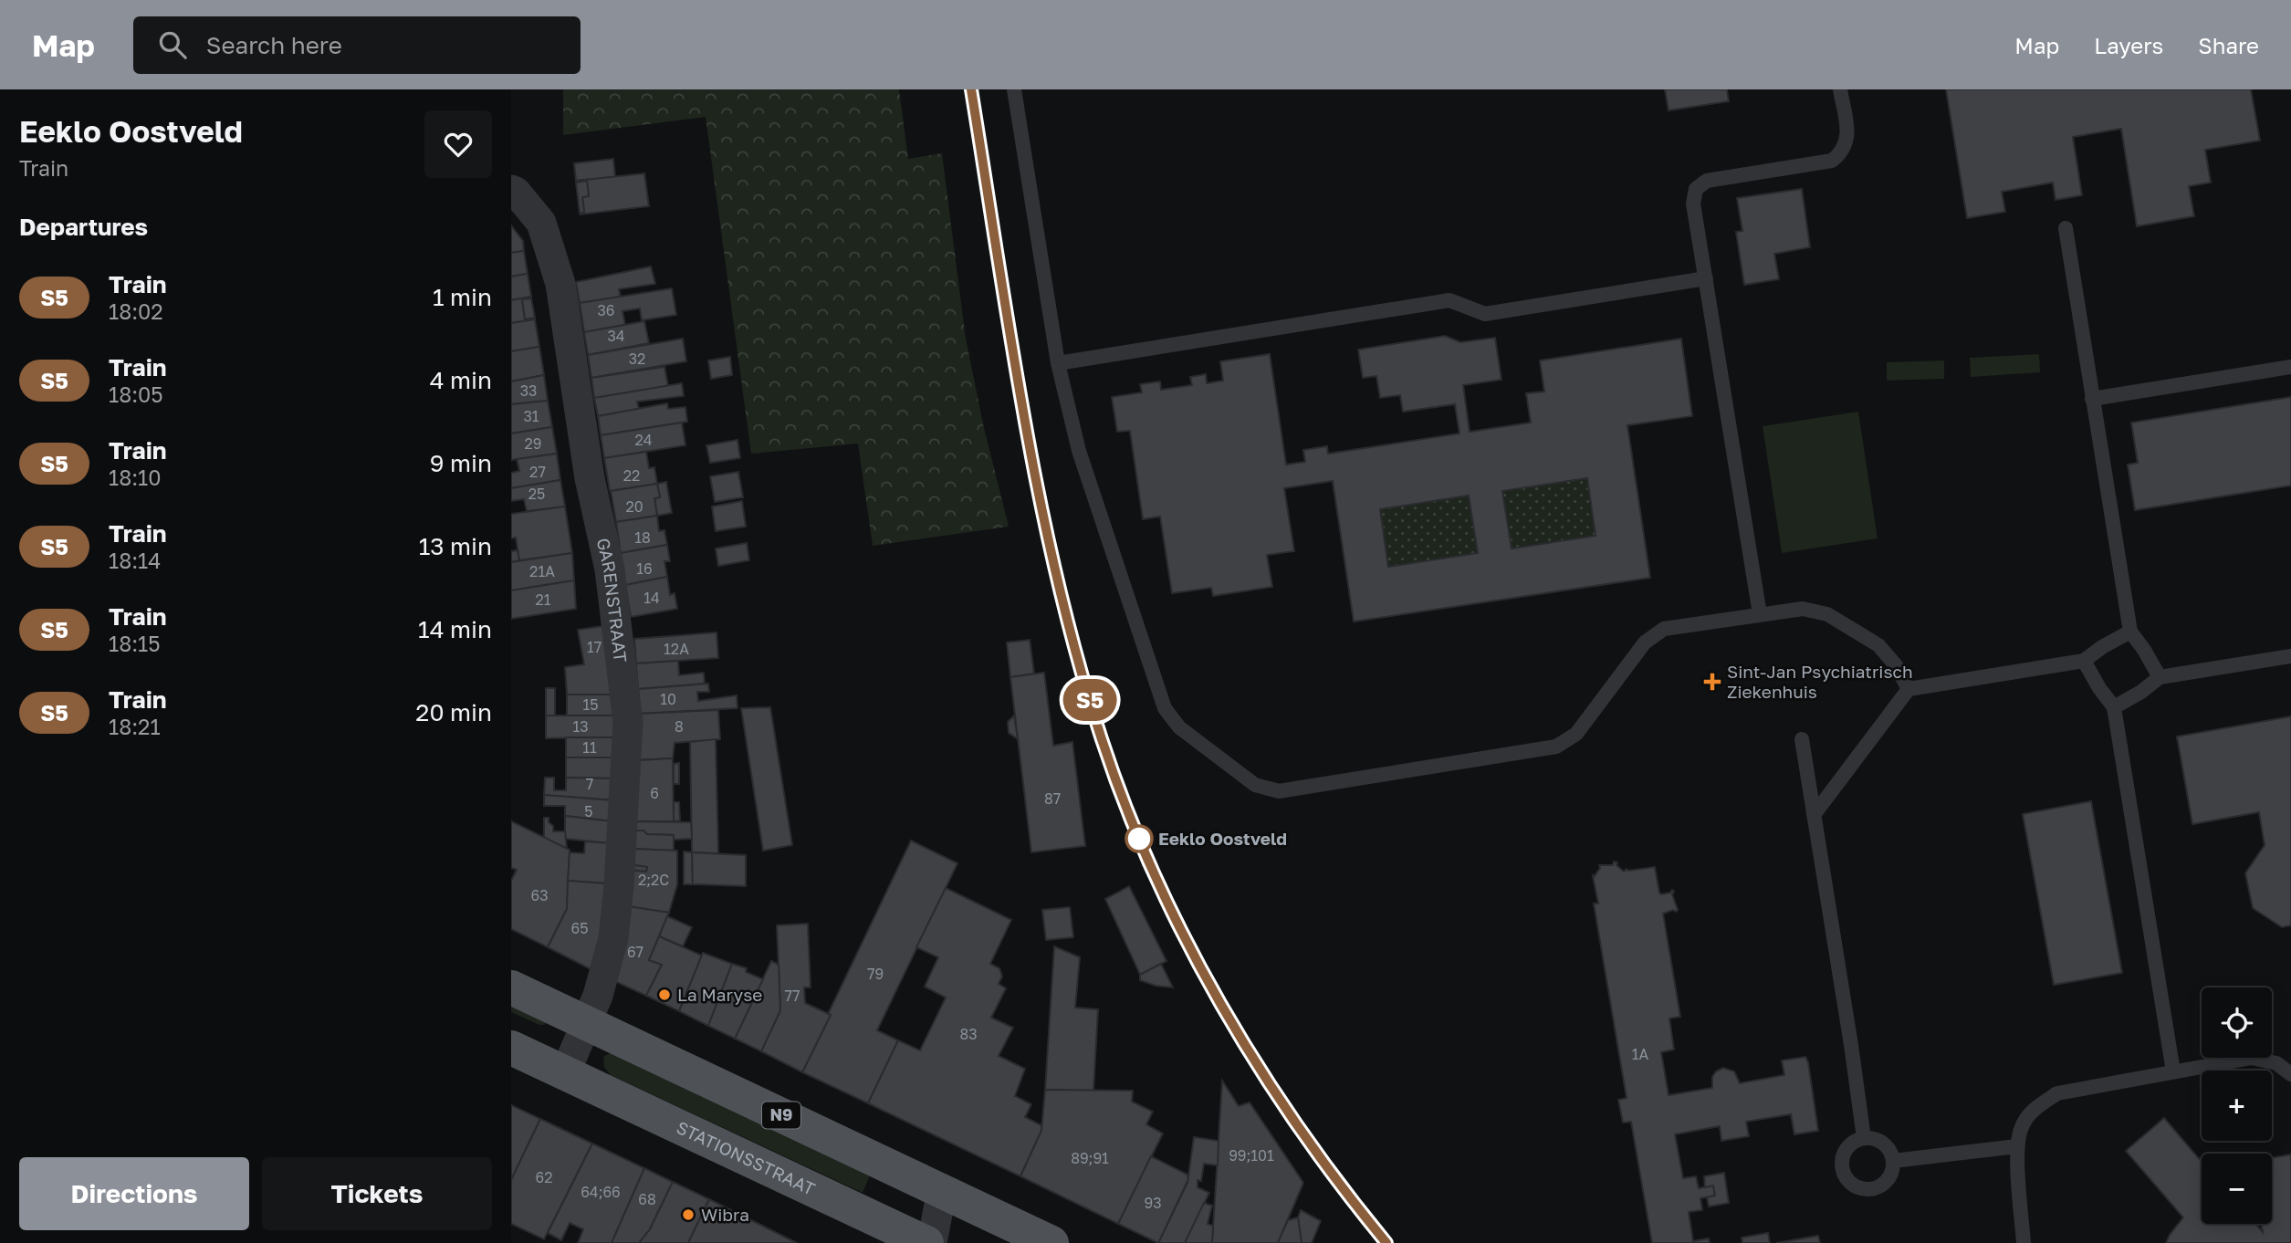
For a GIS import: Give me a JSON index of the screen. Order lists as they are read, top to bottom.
{
  "streets": {
    "main road": ["N9", "STATIONSSTRAAT"],
    "street": ["GARENSTRAAT"]
  },
  "crossings": [
    ["GARENSTRAAT", "N9"]
  ],
  "places": {
    "health": ["Sint-Jan Psychiatrisch Ziekenhuis"],
    "other": ["Eeklo Oostveld", "La Maryse", "Wibra"]
  },
  "house_numbers": [
    "36",
    "34",
    "32",
    "33",
    "31",
    "24",
    "29",
    "27",
    "22",
    "25",
    "20",
    "18",
    "16",
    "21A",
    "14",
    "21",
    "17",
    "12A",
    "10",
    "15",
    "13",
    "8",
    "11",
    "7",
    "6",
    "87",
    "5",
    "2;2C",
    "63",
    "65",
    "67",
    "79",
    "77",
    "83",
    "1A",
    "99;101",
    "89;91",
    "62",
    "64;66",
    "68",
    "93"
  ],
  "page": {
    "header": "Map",
    "search": "Search here",
    "nav": ["Map", "Layers", "Share"],
    "heading": [
      ["Eeklo Oostveld", "Train"],
      "Departures"
    ],
    "on_map": "S5",
    "list": [
      {
        "mark": "S5",
        "name": "Train",
        "note": "18:02",
        "value": "1 min"
      },
      {
        "mark": "S5",
        "name": "Train",
        "note": "18:05",
        "value": "4 min"
      },
      {
        "mark": "S5",
        "name": "Train",
        "note": "18:10",
        "value": "9 min"
      },
      {
        "mark": "S5",
        "name": "Train",
        "note": "18:14",
        "value": "13 min"
      },
      {
        "mark": "S5",
        "name": "Train",
        "note": "18:15",
        "value": "14 min"
      },
      {
        "mark": "S5",
        "name": "Train",
        "note": "18:21",
        "value": "20 min"
      }
    ],
    "map_buttons": ["+", "−"],
    "buttons": ["Directions", "Tickets"]
  }
}
